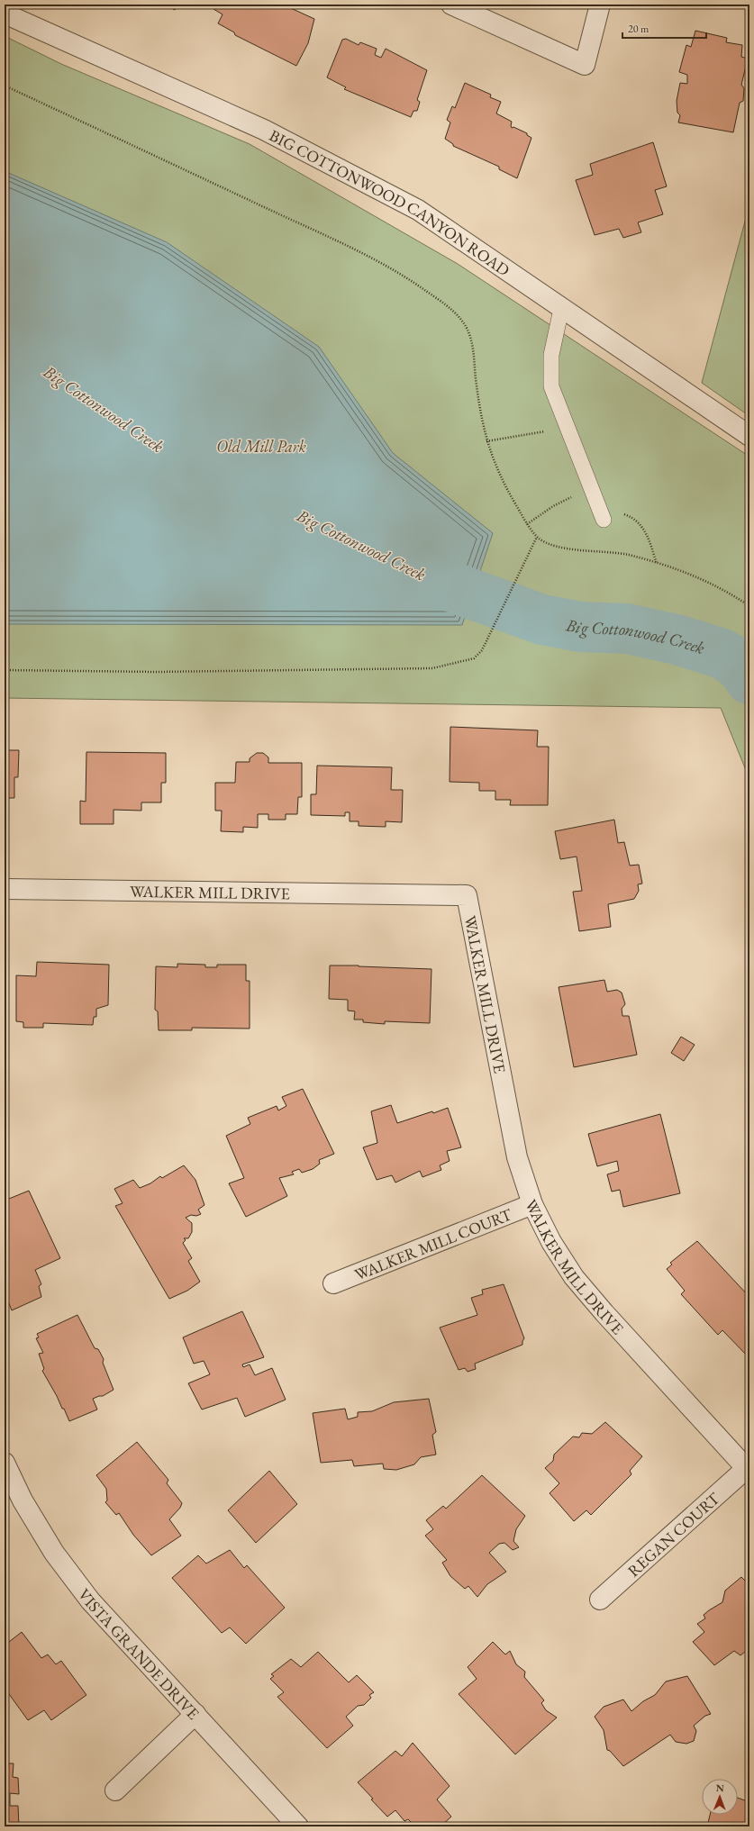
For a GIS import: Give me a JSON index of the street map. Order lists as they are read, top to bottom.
{
  "streets": {
    "street": [
      "BIG COTTONWOOD CANYON ROAD",
      "WALKER MILL DRIVE",
      "WALKER MILL COURT",
      "REGAN COURT",
      "VISTA GRANDE DRIVE"
    ]
  },
  "crossings": [
    ["WALKER MILL DRIVE", "WALKER MILL COURT"],
    ["WALKER MILL DRIVE", "REGAN COURT"]
  ],
  "water": ["Big Cottonwood Creek"],
  "parks": ["Old Mill Park"],
  "scale_bar": "20 m",
  "north": "top"
}
